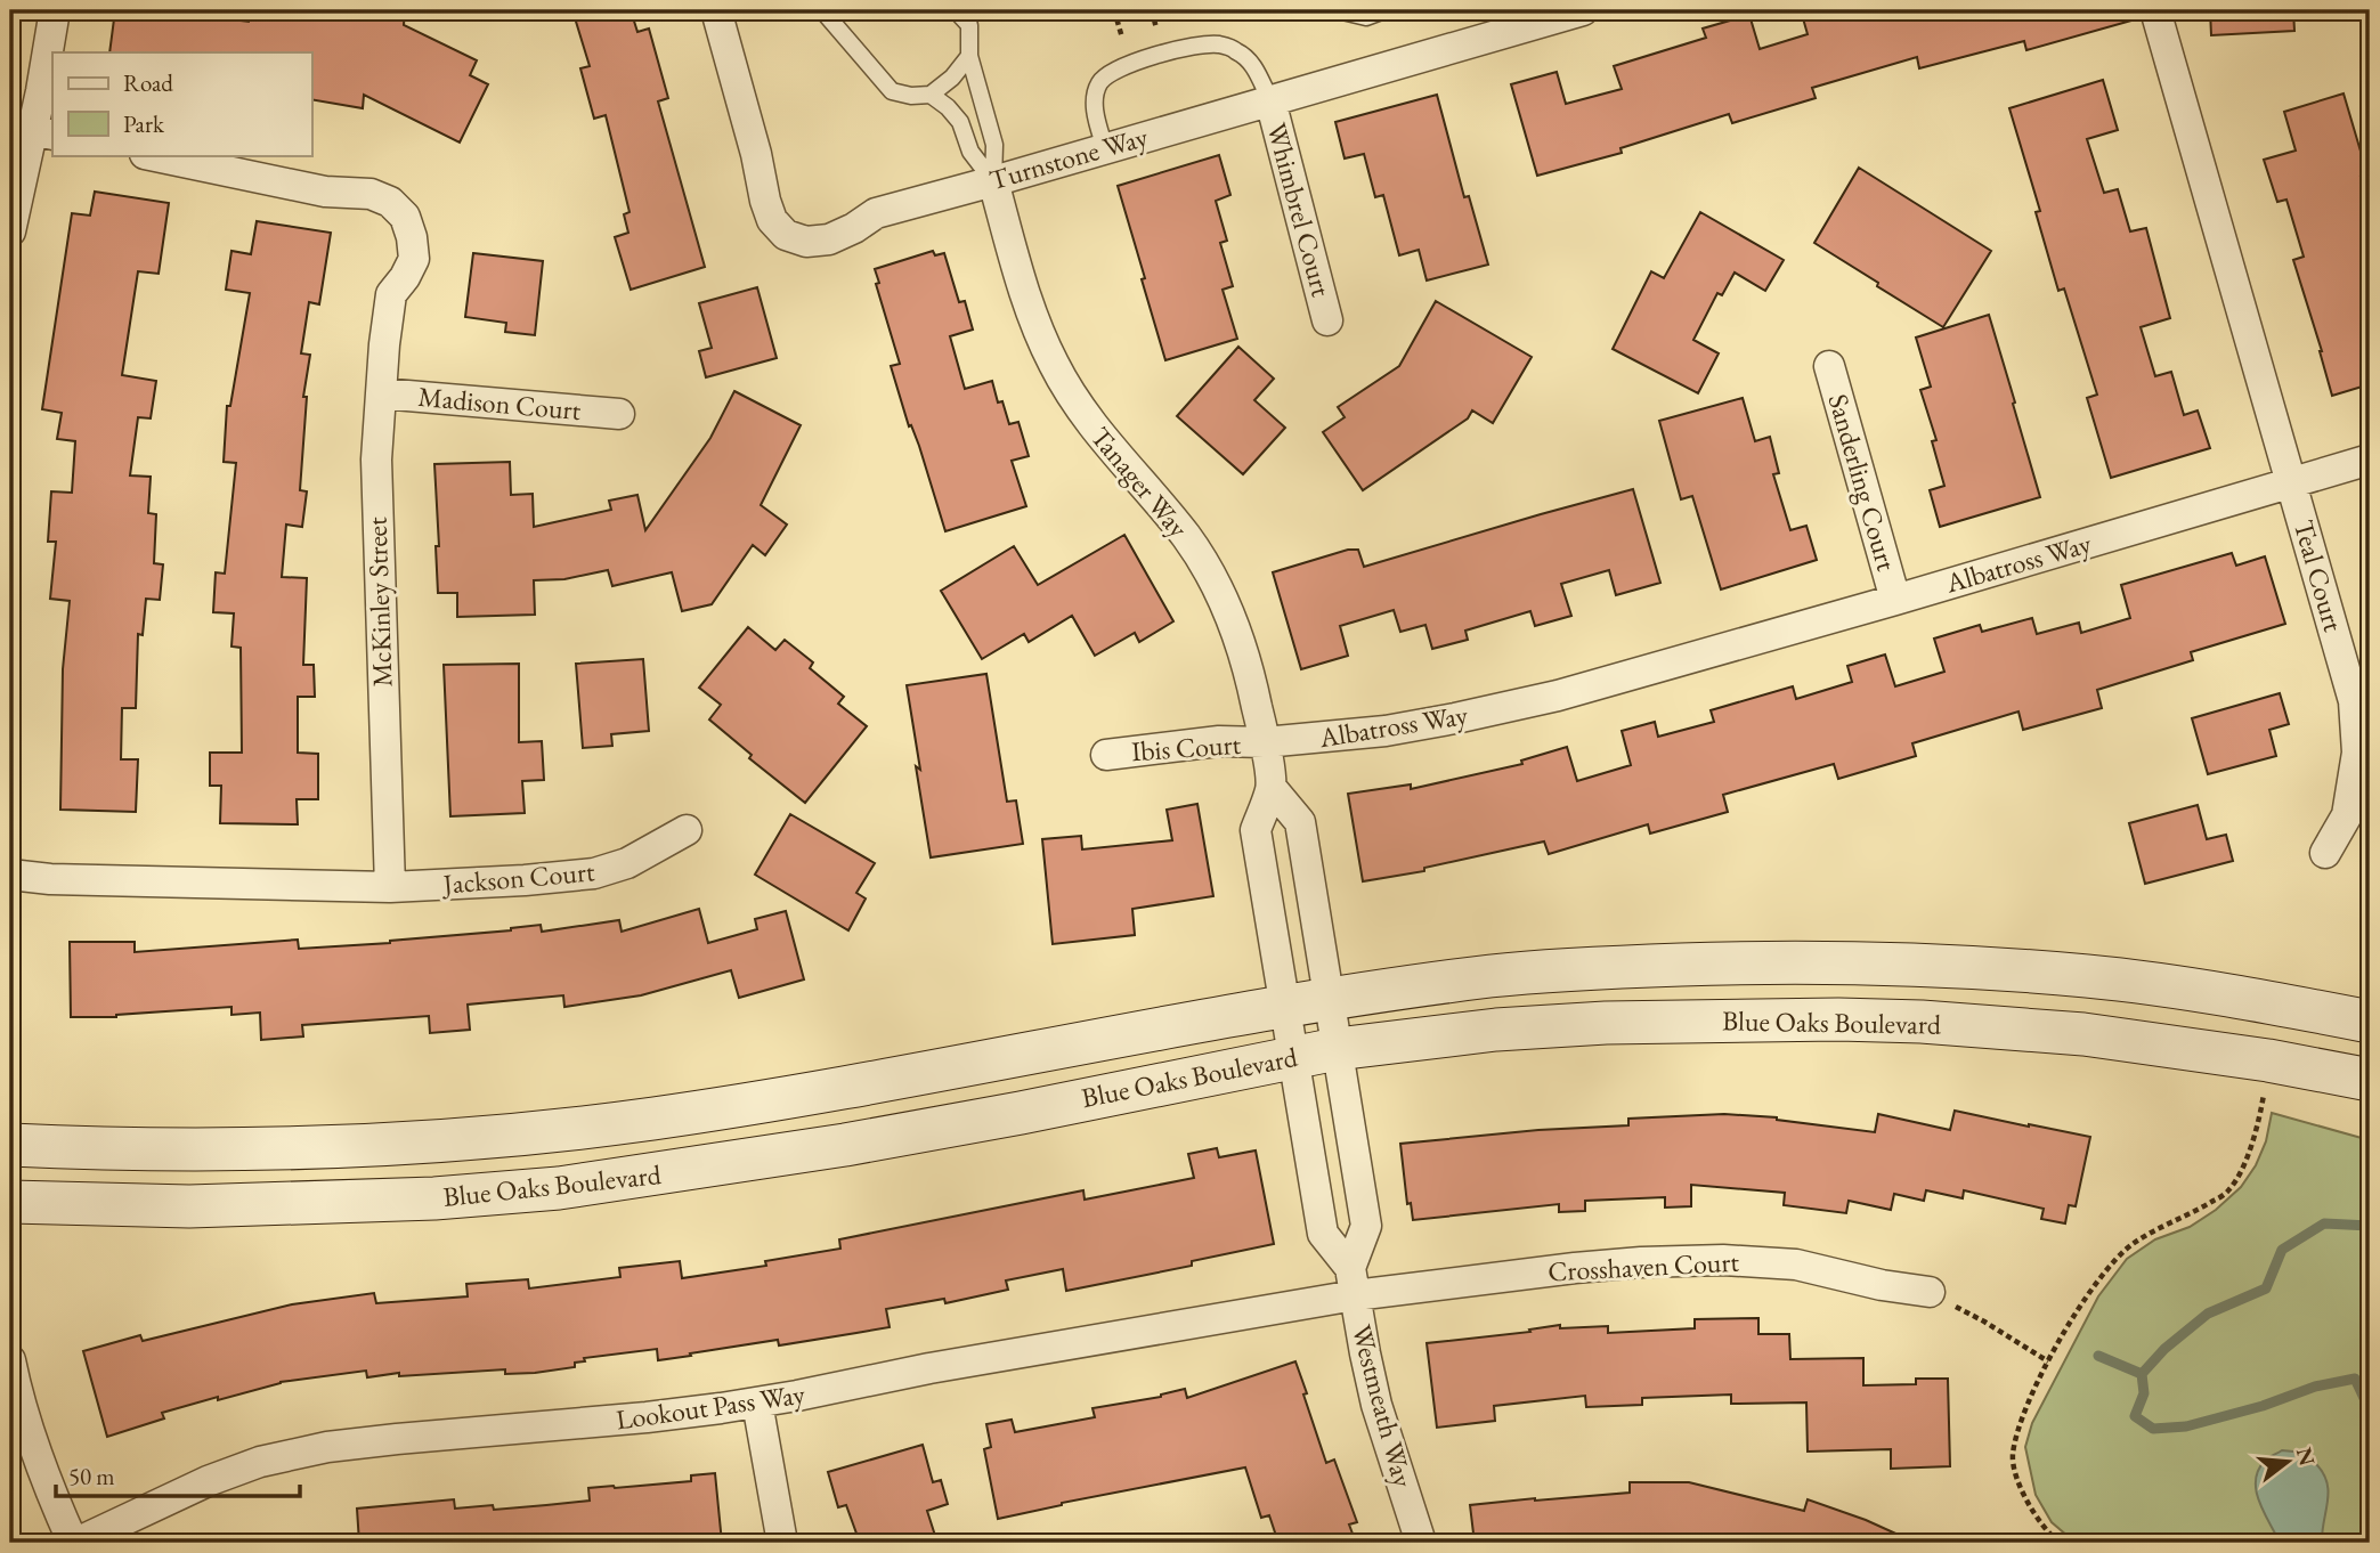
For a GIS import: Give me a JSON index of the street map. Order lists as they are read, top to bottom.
{
  "streets": {
    "main road": ["Blue Oaks Boulevard"],
    "street": [
      "Turnstone Way",
      "Whimbrel Court",
      "Madison Court",
      "Tanager Way",
      "Sanderling Court",
      "Albatross Way",
      "Teal Court",
      "McKinley Street",
      "Ibis Court",
      "Jackson Court",
      "Crosshaven Court",
      "Westmeath Way",
      "Lookout Pass Way"
    ]
  },
  "crossings": [
    ["Turnstone Way", "Whimbrel Court"],
    ["Turnstone Way", "Tanager Way"],
    ["Madison Court", "McKinley Street"],
    ["Tanager Way", "Albatross Way"],
    ["Tanager Way", "Ibis Court"],
    ["Tanager Way", "Blue Oaks Boulevard"],
    ["Tanager Way", "Westmeath Way"],
    ["Sanderling Court", "Albatross Way"],
    ["Albatross Way", "Teal Court"],
    ["Albatross Way", "Ibis Court"],
    ["McKinley Street", "Jackson Court"],
    ["Blue Oaks Boulevard", "Westmeath Way"],
    ["Crosshaven Court", "Westmeath Way"],
    ["Crosshaven Court", "Lookout Pass Way"],
    ["Westmeath Way", "Lookout Pass Way"]
  ],
  "legend": ["Road", "Park"],
  "scale_bar": "50 m",
  "north": "right"
}
